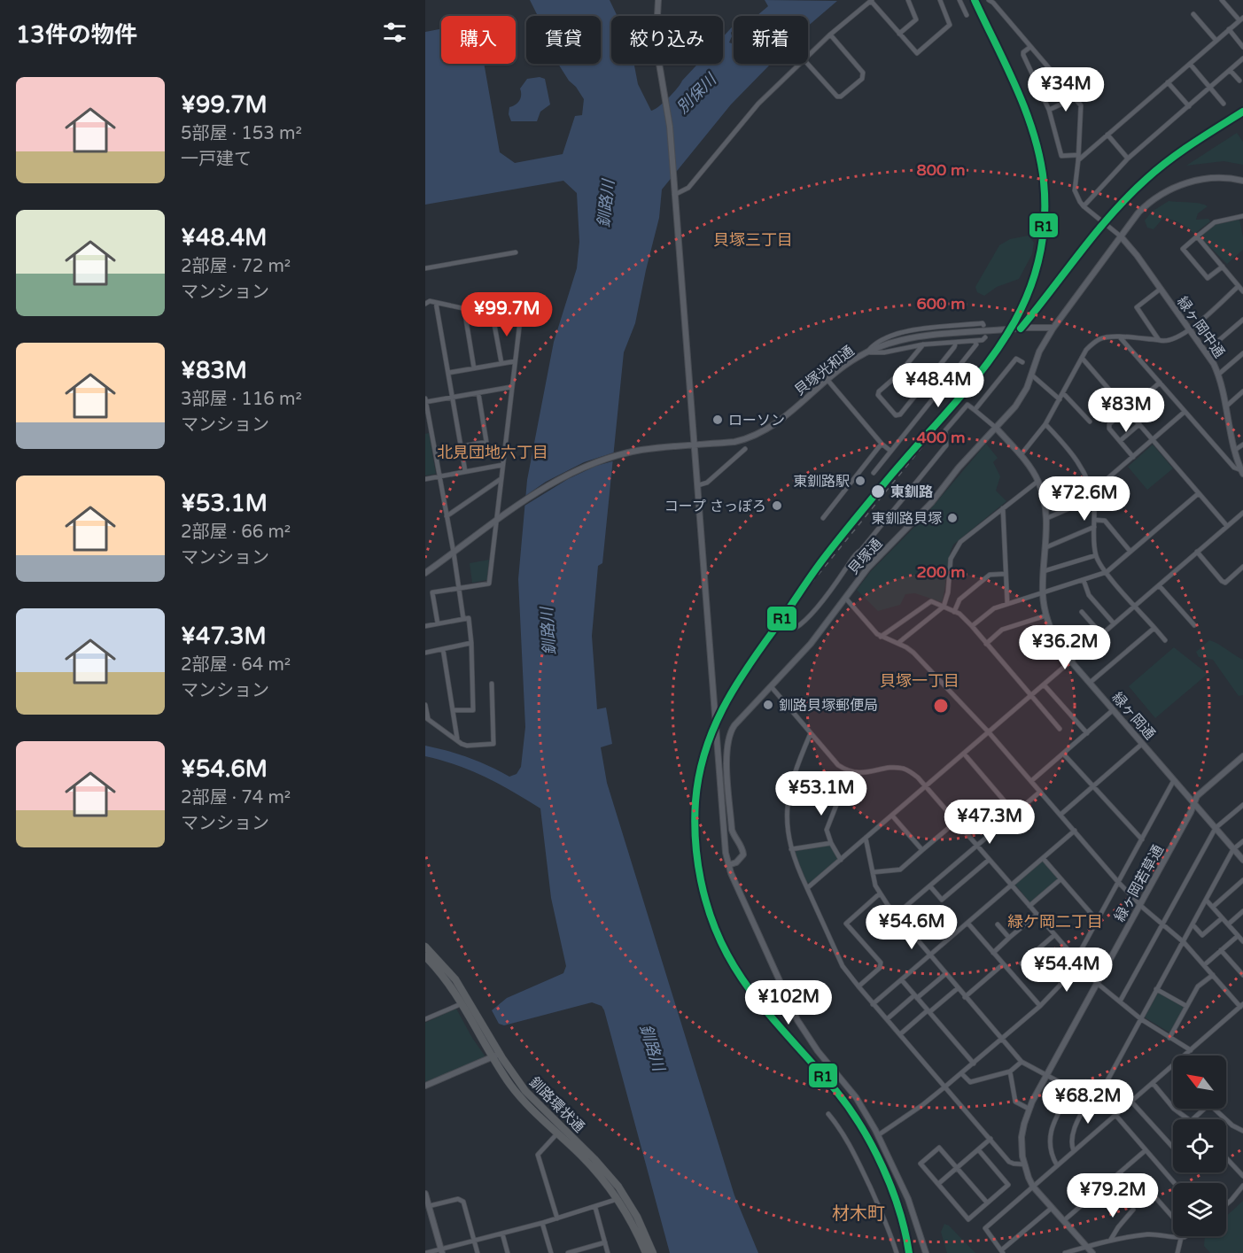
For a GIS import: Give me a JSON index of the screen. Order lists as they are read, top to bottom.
{
  "streets": {
    "highway": ["釧路環状通"],
    "street": [
      "緑ヶ岡中通",
      "貝塚光和通",
      "貝塚通",
      "緑ヶ岡通",
      "緑ヶ岡若草通"
    ]
  },
  "crossings": [
    ["緑ヶ岡中通", "貝塚通"],
    ["貝塚光和通", "貝塚通"],
    ["貝塚通", "緑ヶ岡通"],
    ["緑ヶ岡通", "緑ヶ岡若草通"]
  ],
  "districts": [
    "貝塚三丁目",
    "北見団地六丁目",
    "貝塚一丁目",
    "緑ケ岡二丁目",
    "材木町"
  ],
  "water": ["別保川", "釧路川"],
  "places": [
    "ローソン",
    "東釧路駅",
    "東釧路",
    "コープ さっぽろ",
    "東釧路貝塚",
    "釧路貝塚郵便局"
  ],
  "lines": ["transit line R1"],
  "north": "top left",
  "page": {
    "heading": "13件の物件",
    "chip": [
      "購入",
      "賃貸",
      "絞り込み",
      "新着"
    ],
    "list": [
      {
        "name": "¥99.7M",
        "note": "5部屋 · 153 m² · 一戸建て"
      },
      {
        "name": "¥48.4M",
        "note": "2部屋 · 72 m² · マンション"
      },
      {
        "name": "¥83M",
        "note": "3部屋 · 116 m² · マンション"
      },
      {
        "name": "¥53.1M",
        "note": "2部屋 · 66 m² · マンション"
      },
      {
        "name": "¥47.3M",
        "note": "2部屋 · 64 m² · マンション"
      },
      {
        "name": "¥54.6M",
        "note": "2部屋 · 74 m² · マンション"
      }
    ],
    "price": [
      "¥34M",
      "¥99.7M",
      "¥48.4M",
      "¥83M",
      "¥72.6M",
      "¥36.2M",
      "¥53.1M",
      "¥47.3M",
      "¥54.6M",
      "¥54.4M",
      "¥102M",
      "¥68.2M",
      "¥79.2M"
    ]
  },
  "rings": [
    "800 m",
    "600 m",
    "400 m",
    "200 m"
  ]
}
